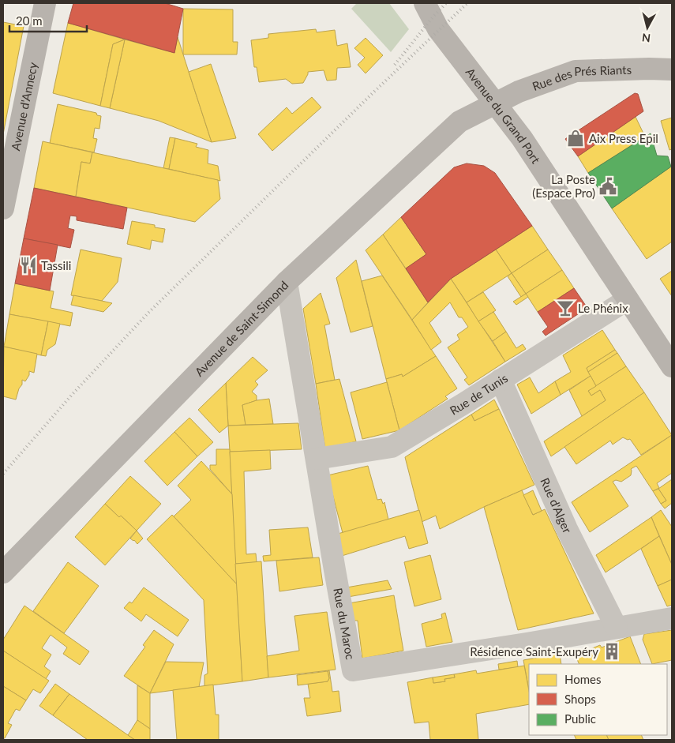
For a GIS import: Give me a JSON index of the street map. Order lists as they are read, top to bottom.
{
  "streets": {
    "main road": [
      "Rue des Prés Riants",
      "Avenue d'Annecy",
      "Avenue du Grand Port",
      "Avenue de Saint-Simond"
    ],
    "street": ["Rue de Tunis", "Rue d'Alger", "Rue du Maroc"]
  },
  "crossings": [
    ["Rue des Prés Riants", "Avenue du Grand Port"],
    ["Rue des Prés Riants", "Avenue de Saint-Simond"],
    ["Avenue du Grand Port", "Avenue de Saint-Simond"],
    ["Avenue du Grand Port", "Rue de Tunis"],
    ["Avenue de Saint-Simond", "Rue du Maroc"],
    ["Rue de Tunis", "Rue d'Alger"],
    ["Rue de Tunis", "Rue du Maroc"],
    ["Rue d'Alger", "Rue du Maroc"]
  ],
  "places": {
    "shop": ["Aix Press Epil"],
    "public building": ["La Poste (Espace Pro)"],
    "restaurant": ["Tassili"],
    "bar": ["Le Phénix"],
    "building": ["Résidence Saint-Exupéry"]
  },
  "legend": ["Homes", "Shops", "Public"],
  "scale_bar": "20 m",
  "north": "bottom"
}
